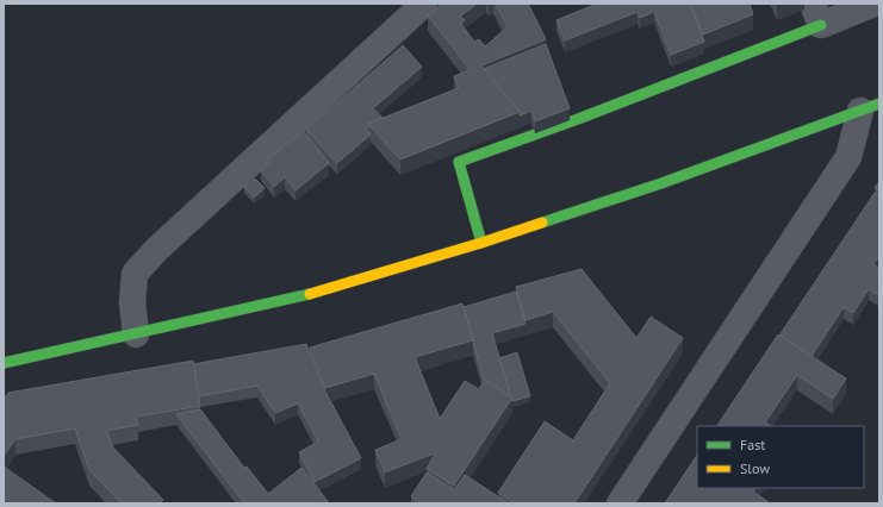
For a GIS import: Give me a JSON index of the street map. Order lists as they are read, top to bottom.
{
  "legend": ["Fast", "Slow"]
}
